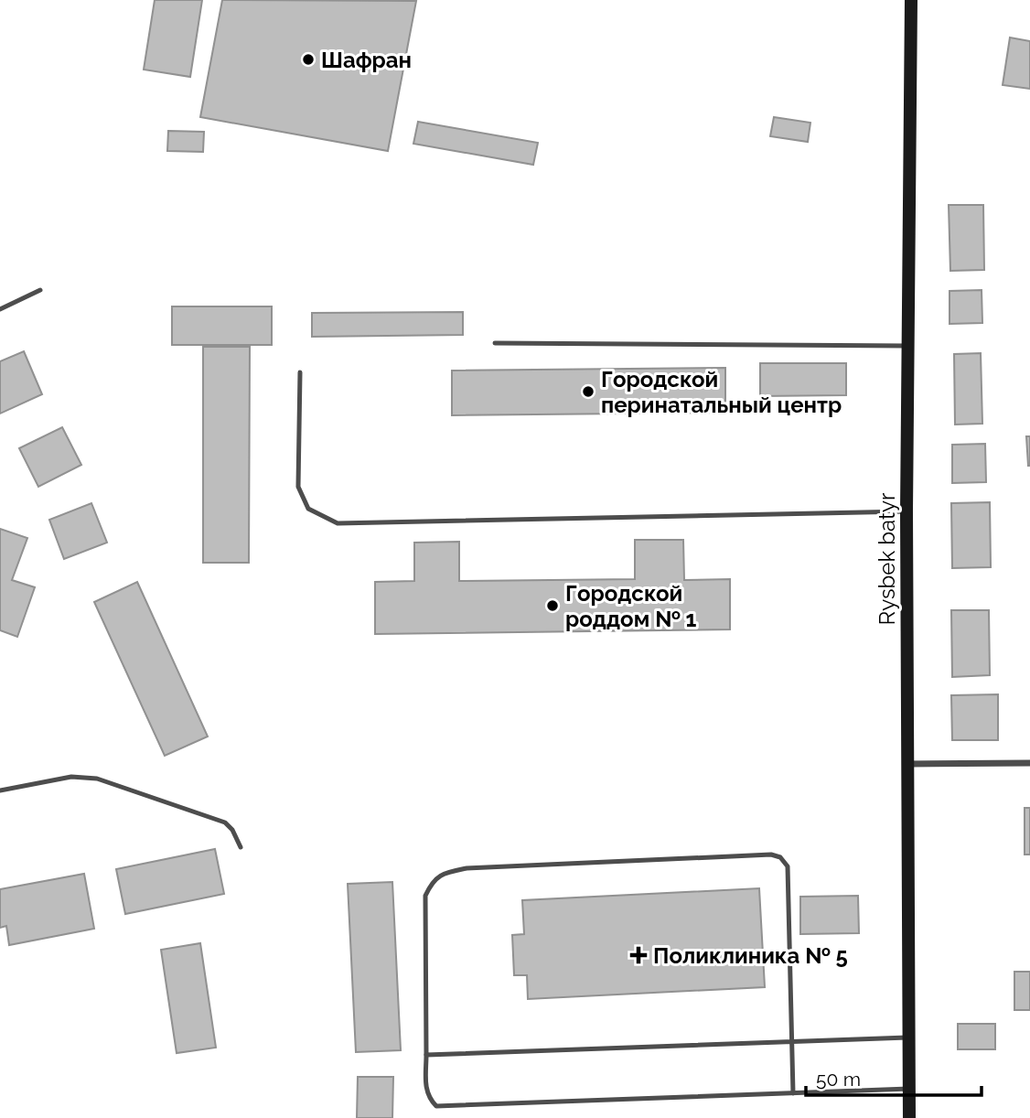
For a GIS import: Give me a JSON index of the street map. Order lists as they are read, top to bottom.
{
  "streets": {
    "street": ["Rysbek batyr"]
  },
  "places": {
    "other": ["Шафран", "Городской перинатальный центр", "Городской роддом № 1"],
    "health": ["Поликлиника № 5"]
  },
  "scale_bar": "50 m"
}
